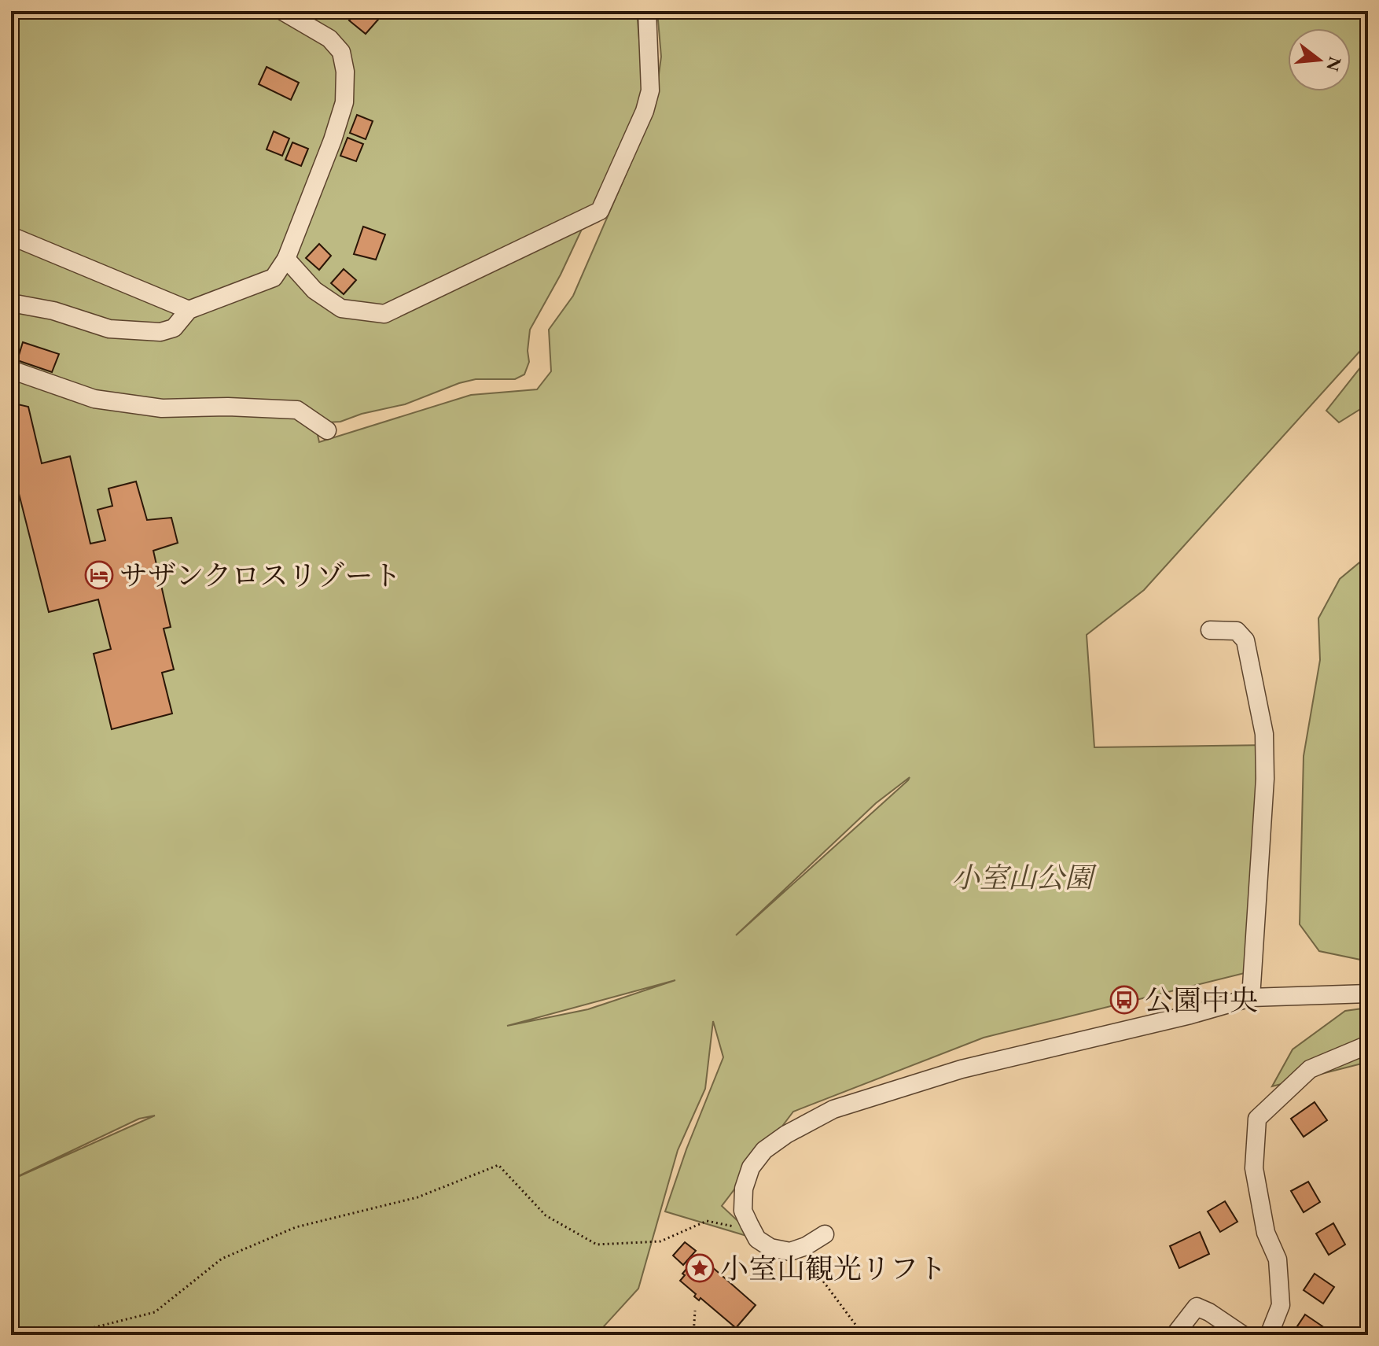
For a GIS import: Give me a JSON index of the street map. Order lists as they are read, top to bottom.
{
  "parks": ["小室山公園"],
  "places": {
    "hotel": ["サザンクロスリゾート"],
    "bus stop": ["公園中央"],
    "place": ["小室山観光リフト"]
  },
  "north": "right"
}
